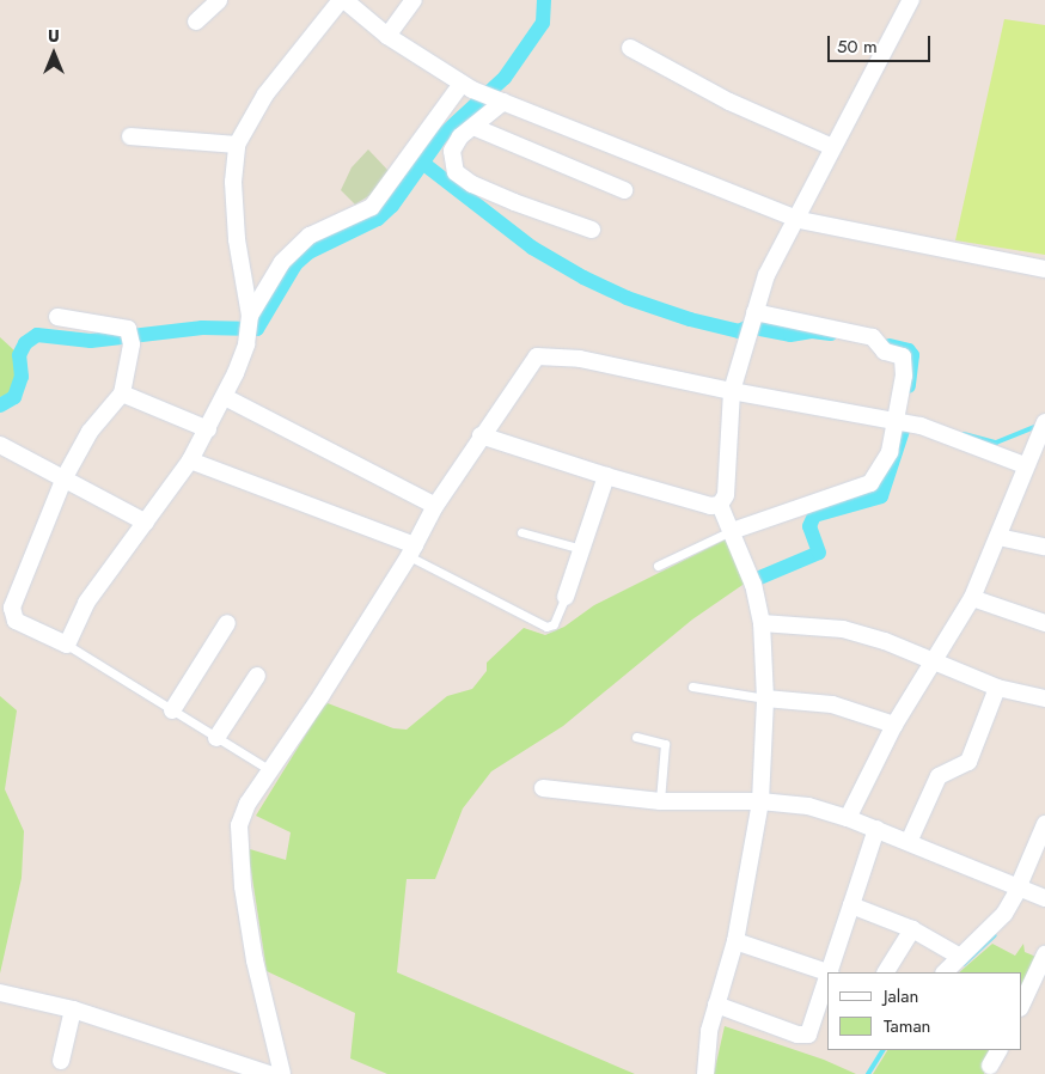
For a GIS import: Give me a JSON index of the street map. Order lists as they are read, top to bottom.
{
  "legend": ["Jalan", "Taman"],
  "scale_bar": "50 m",
  "north": "top"
}
